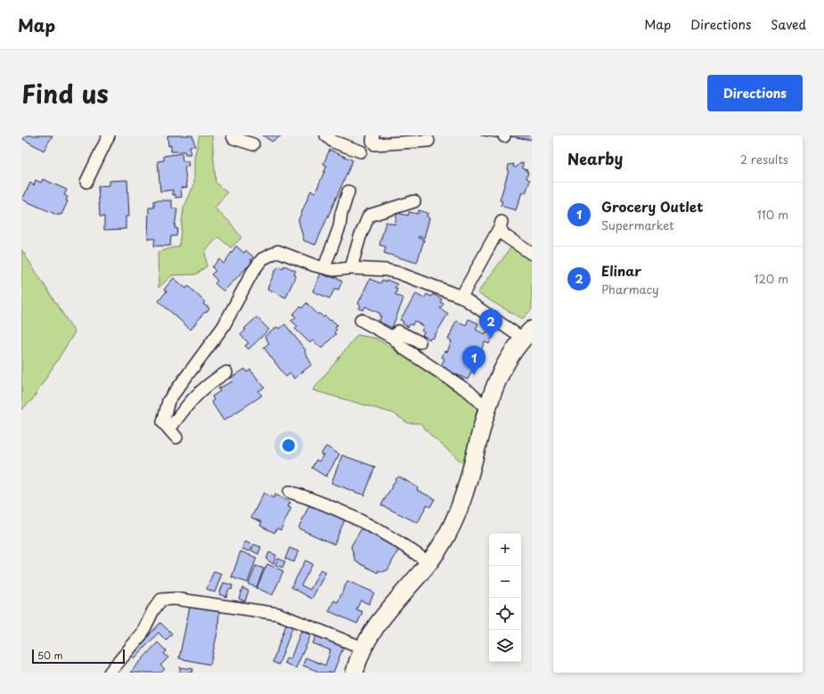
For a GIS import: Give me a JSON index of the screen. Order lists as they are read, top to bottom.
{
  "scale_bar": "50 m",
  "page": {
    "header": "Map",
    "nav": ["Map", "Directions", "Saved"],
    "title": "Find us",
    "buttons": "Directions",
    "heading": ["Nearby", "2 results"],
    "list": [
      {
        "mark": "1",
        "name": "Grocery Outlet",
        "note": "Supermarket",
        "value": "110 m"
      },
      {
        "mark": "2",
        "name": "Elinar",
        "note": "Pharmacy",
        "value": "120 m"
      }
    ],
    "pins": ["2", "1"],
    "map_buttons": ["+", "−"],
    "scale": "50 m"
  }
}
